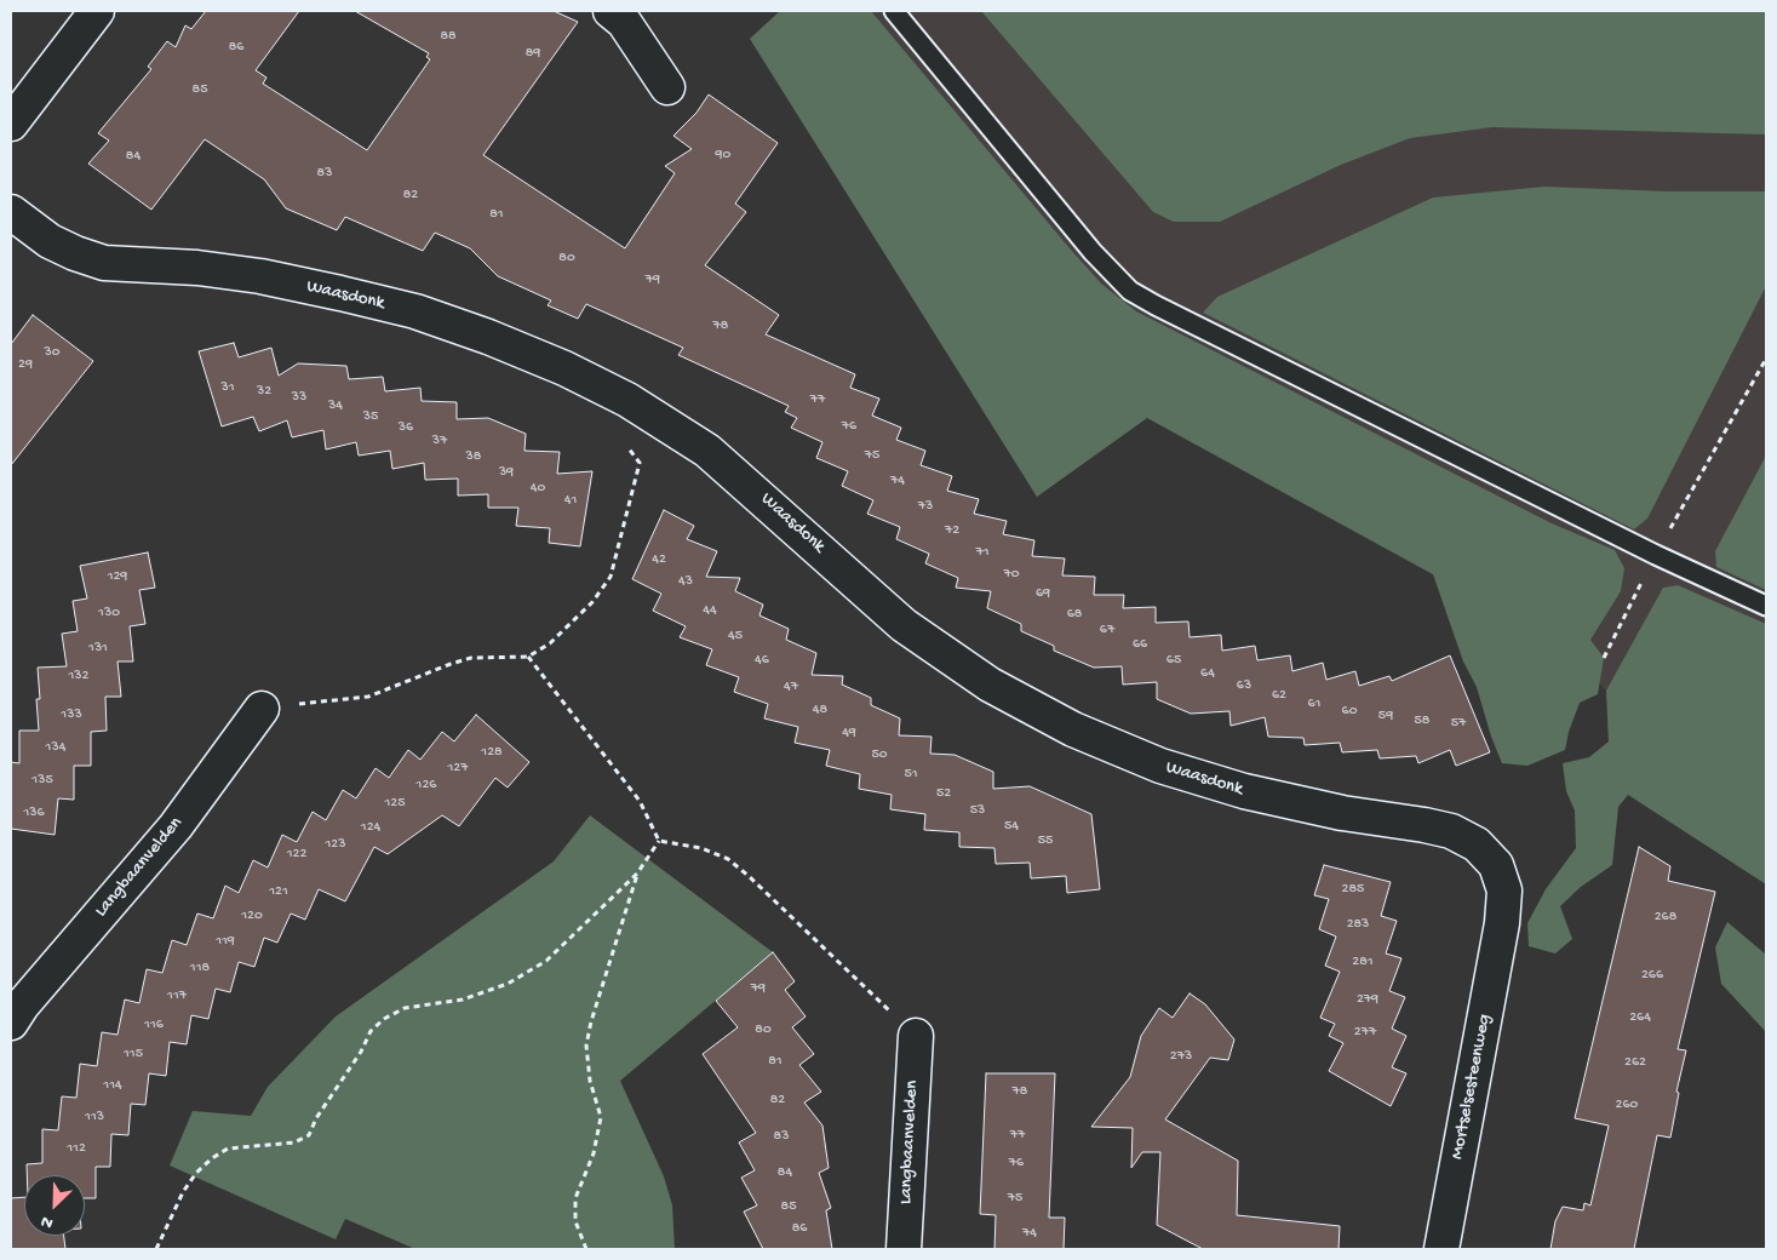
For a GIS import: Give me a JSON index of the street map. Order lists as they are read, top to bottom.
{
  "streets": {
    "street": ["Waasdonk", "Langbaanvelden", "Mortselsesteenweg"]
  },
  "crossings": [
    ["Waasdonk", "Mortselsesteenweg"]
  ],
  "house_numbers": [
    "88",
    "86",
    "89",
    "85",
    "90",
    "84",
    "83",
    "82",
    "81",
    "80",
    "79",
    "78",
    "30",
    "29",
    "31",
    "32",
    "33",
    "77",
    "34",
    "35",
    "76",
    "36",
    "37",
    "75",
    "38",
    "39",
    "74",
    "40",
    "41",
    "73",
    "72",
    "71",
    "42",
    "70",
    "129",
    "43",
    "69",
    "44",
    "130",
    "68",
    "67",
    "45",
    "66",
    "131",
    "46",
    "65",
    "64",
    "132",
    "63",
    "47",
    "62",
    "61",
    "48",
    "60",
    "133",
    "59",
    "58",
    "57",
    "49",
    "134",
    "128",
    "50",
    "127",
    "51",
    "135",
    "126",
    "52",
    "125",
    "53",
    "136",
    "54",
    "124",
    "55",
    "123",
    "122",
    "285",
    "121",
    "120",
    "268",
    "283",
    "119",
    "281",
    "118",
    "266",
    "79",
    "117",
    "279",
    "264",
    "116",
    "80",
    "277",
    "115",
    "273",
    "81",
    "262",
    "114",
    "78",
    "82",
    "260",
    "113",
    "77",
    "83",
    "112",
    "76",
    "84",
    "75",
    "85",
    "86",
    "74"
  ],
  "north": "bottom left"
}
